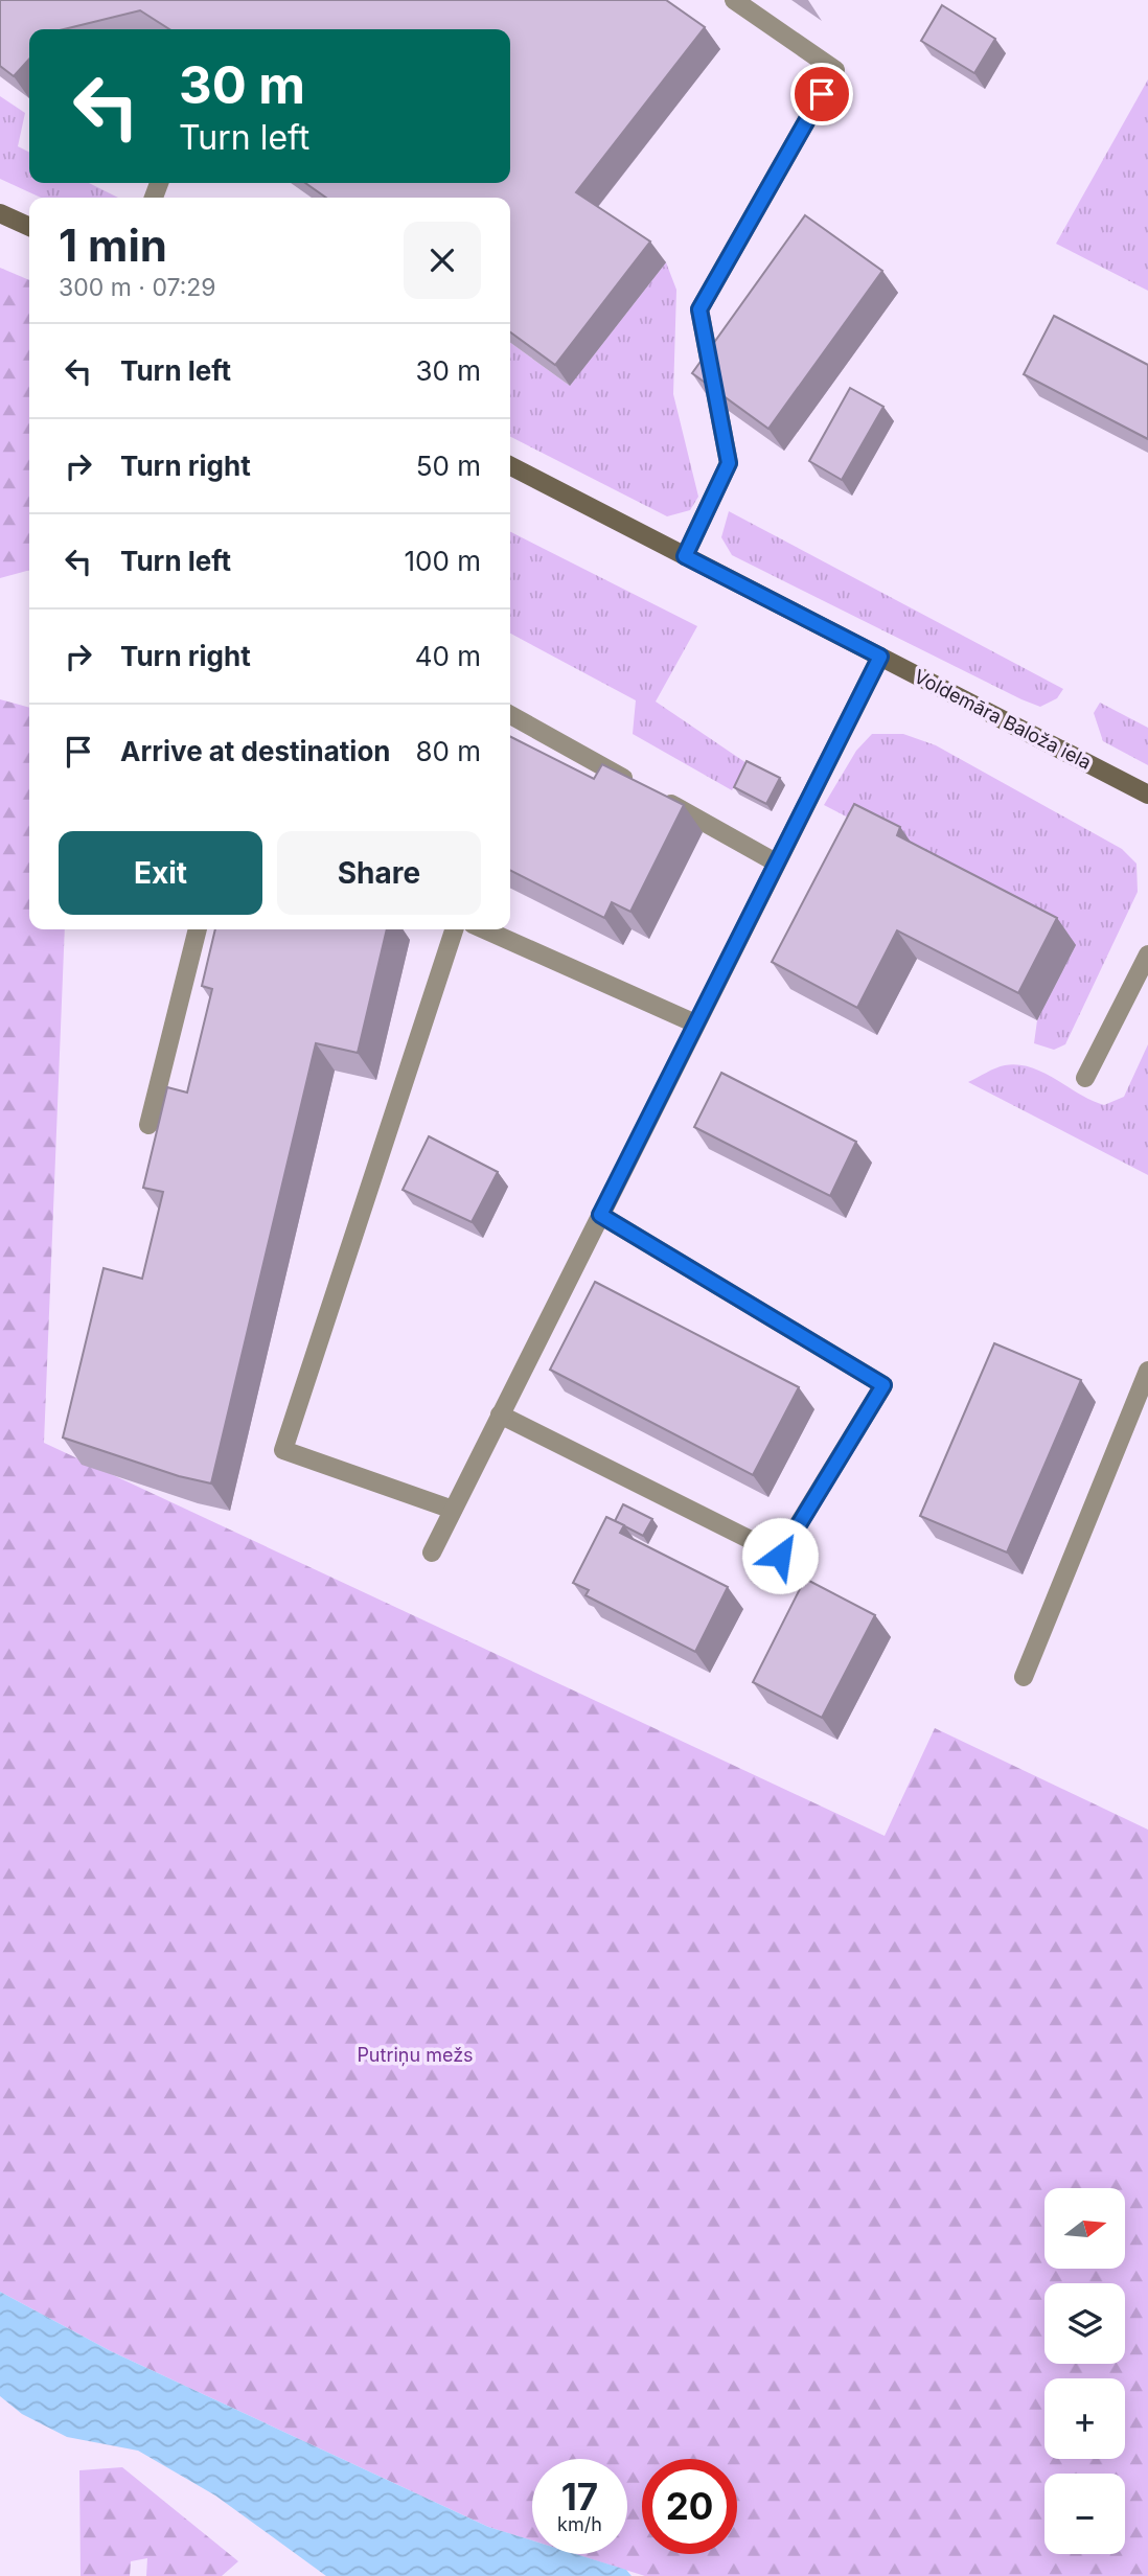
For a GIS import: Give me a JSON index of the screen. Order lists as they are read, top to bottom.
{
  "streets": {
    "main road": ["Voldemāra Baloža iela"]
  },
  "parks": ["Putriņu mežs"],
  "north": "right",
  "page": {
    "turn": ["30 m", "Turn left"],
    "heading": ["1 min", "300 m · 07:29"],
    "list": [
      {
        "name": "Turn left",
        "value": "30 m"
      },
      {
        "name": "Turn right",
        "value": "50 m"
      },
      {
        "name": "Turn left",
        "value": "100 m"
      },
      {
        "name": "Turn right",
        "value": "40 m"
      },
      {
        "name": "Arrive at destination",
        "value": "80 m"
      }
    ],
    "buttons": ["Exit", "Share"],
    "map_buttons": ["+", "−"],
    "speed": "17 km/h",
    "limit": "20"
  }
}
